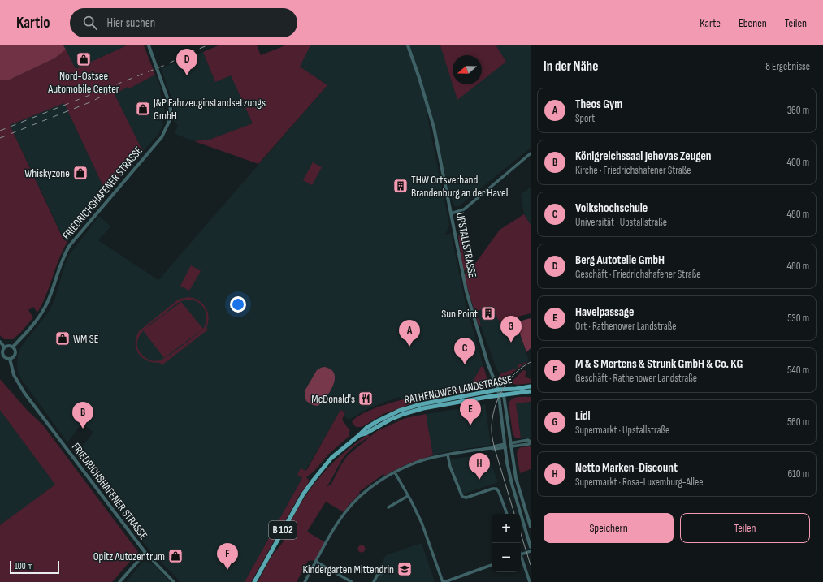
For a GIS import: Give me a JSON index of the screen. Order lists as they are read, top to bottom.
{
  "streets": {
    "main road": ["RATHENOWER LANDSTRASSE", "B 102"],
    "street": ["FRIEDRICHSHAFENER STRASSE", "UPSTALLSTRASSE"]
  },
  "crossings": [
    ["UPSTALLSTRASSE", "RATHENOWER LANDSTRASSE"]
  ],
  "places": {
    "shop": [
      "Nord-Ostsee Automobile Center",
      "J&P Fahrzeuginstandsetzungs GmbH",
      "Whiskyzone",
      "WM SE",
      "Opitz Autozentrum"
    ],
    "building": ["THW Ortsverband Brandenburg an der Havel", "Sun Point"],
    "restaurant": ["McDonald's"],
    "school or university": ["Kindergarten Mittendrin"]
  },
  "scale_bar": "100 m",
  "north": "left",
  "page": {
    "header": "Kartio",
    "search": "Hier suchen",
    "nav": ["Karte", "Ebenen", "Teilen"],
    "heading": ["In der Nähe", "8 Ergebnisse"],
    "pins": [
      "D",
      "G",
      "A",
      "C",
      "E",
      "B",
      "H",
      "F"
    ],
    "list": [
      {
        "mark": "A",
        "name": "Theos Gym",
        "note": "Sport",
        "value": "360 m"
      },
      {
        "mark": "B",
        "name": "Königreichssaal Jehovas Zeugen",
        "note": "Kirche · Friedrichshafener Straße",
        "value": "400 m"
      },
      {
        "mark": "C",
        "name": "Volkshochschule",
        "note": "Universität · Upstallstraße",
        "value": "480 m"
      },
      {
        "mark": "D",
        "name": "Berg Autoteile GmbH",
        "note": "Geschäft · Friedrichshafener Straße",
        "value": "480 m"
      },
      {
        "mark": "E",
        "name": "Havelpassage",
        "note": "Ort · Rathenower Landstraße",
        "value": "530 m"
      },
      {
        "mark": "F",
        "name": "M & S Mertens & Strunk GmbH & Co. KG",
        "note": "Geschäft · Rathenower Landstraße",
        "value": "540 m"
      },
      {
        "mark": "G",
        "name": "Lidl",
        "note": "Supermarkt · Upstallstraße",
        "value": "560 m"
      },
      {
        "mark": "H",
        "name": "Netto Marken-Discount",
        "note": "Supermarkt · Rosa-Luxemburg-Allee",
        "value": "610 m"
      }
    ],
    "buttons": ["Speichern", "Teilen"],
    "map_buttons": ["+", "−"],
    "scale": "100 m"
  }
}
